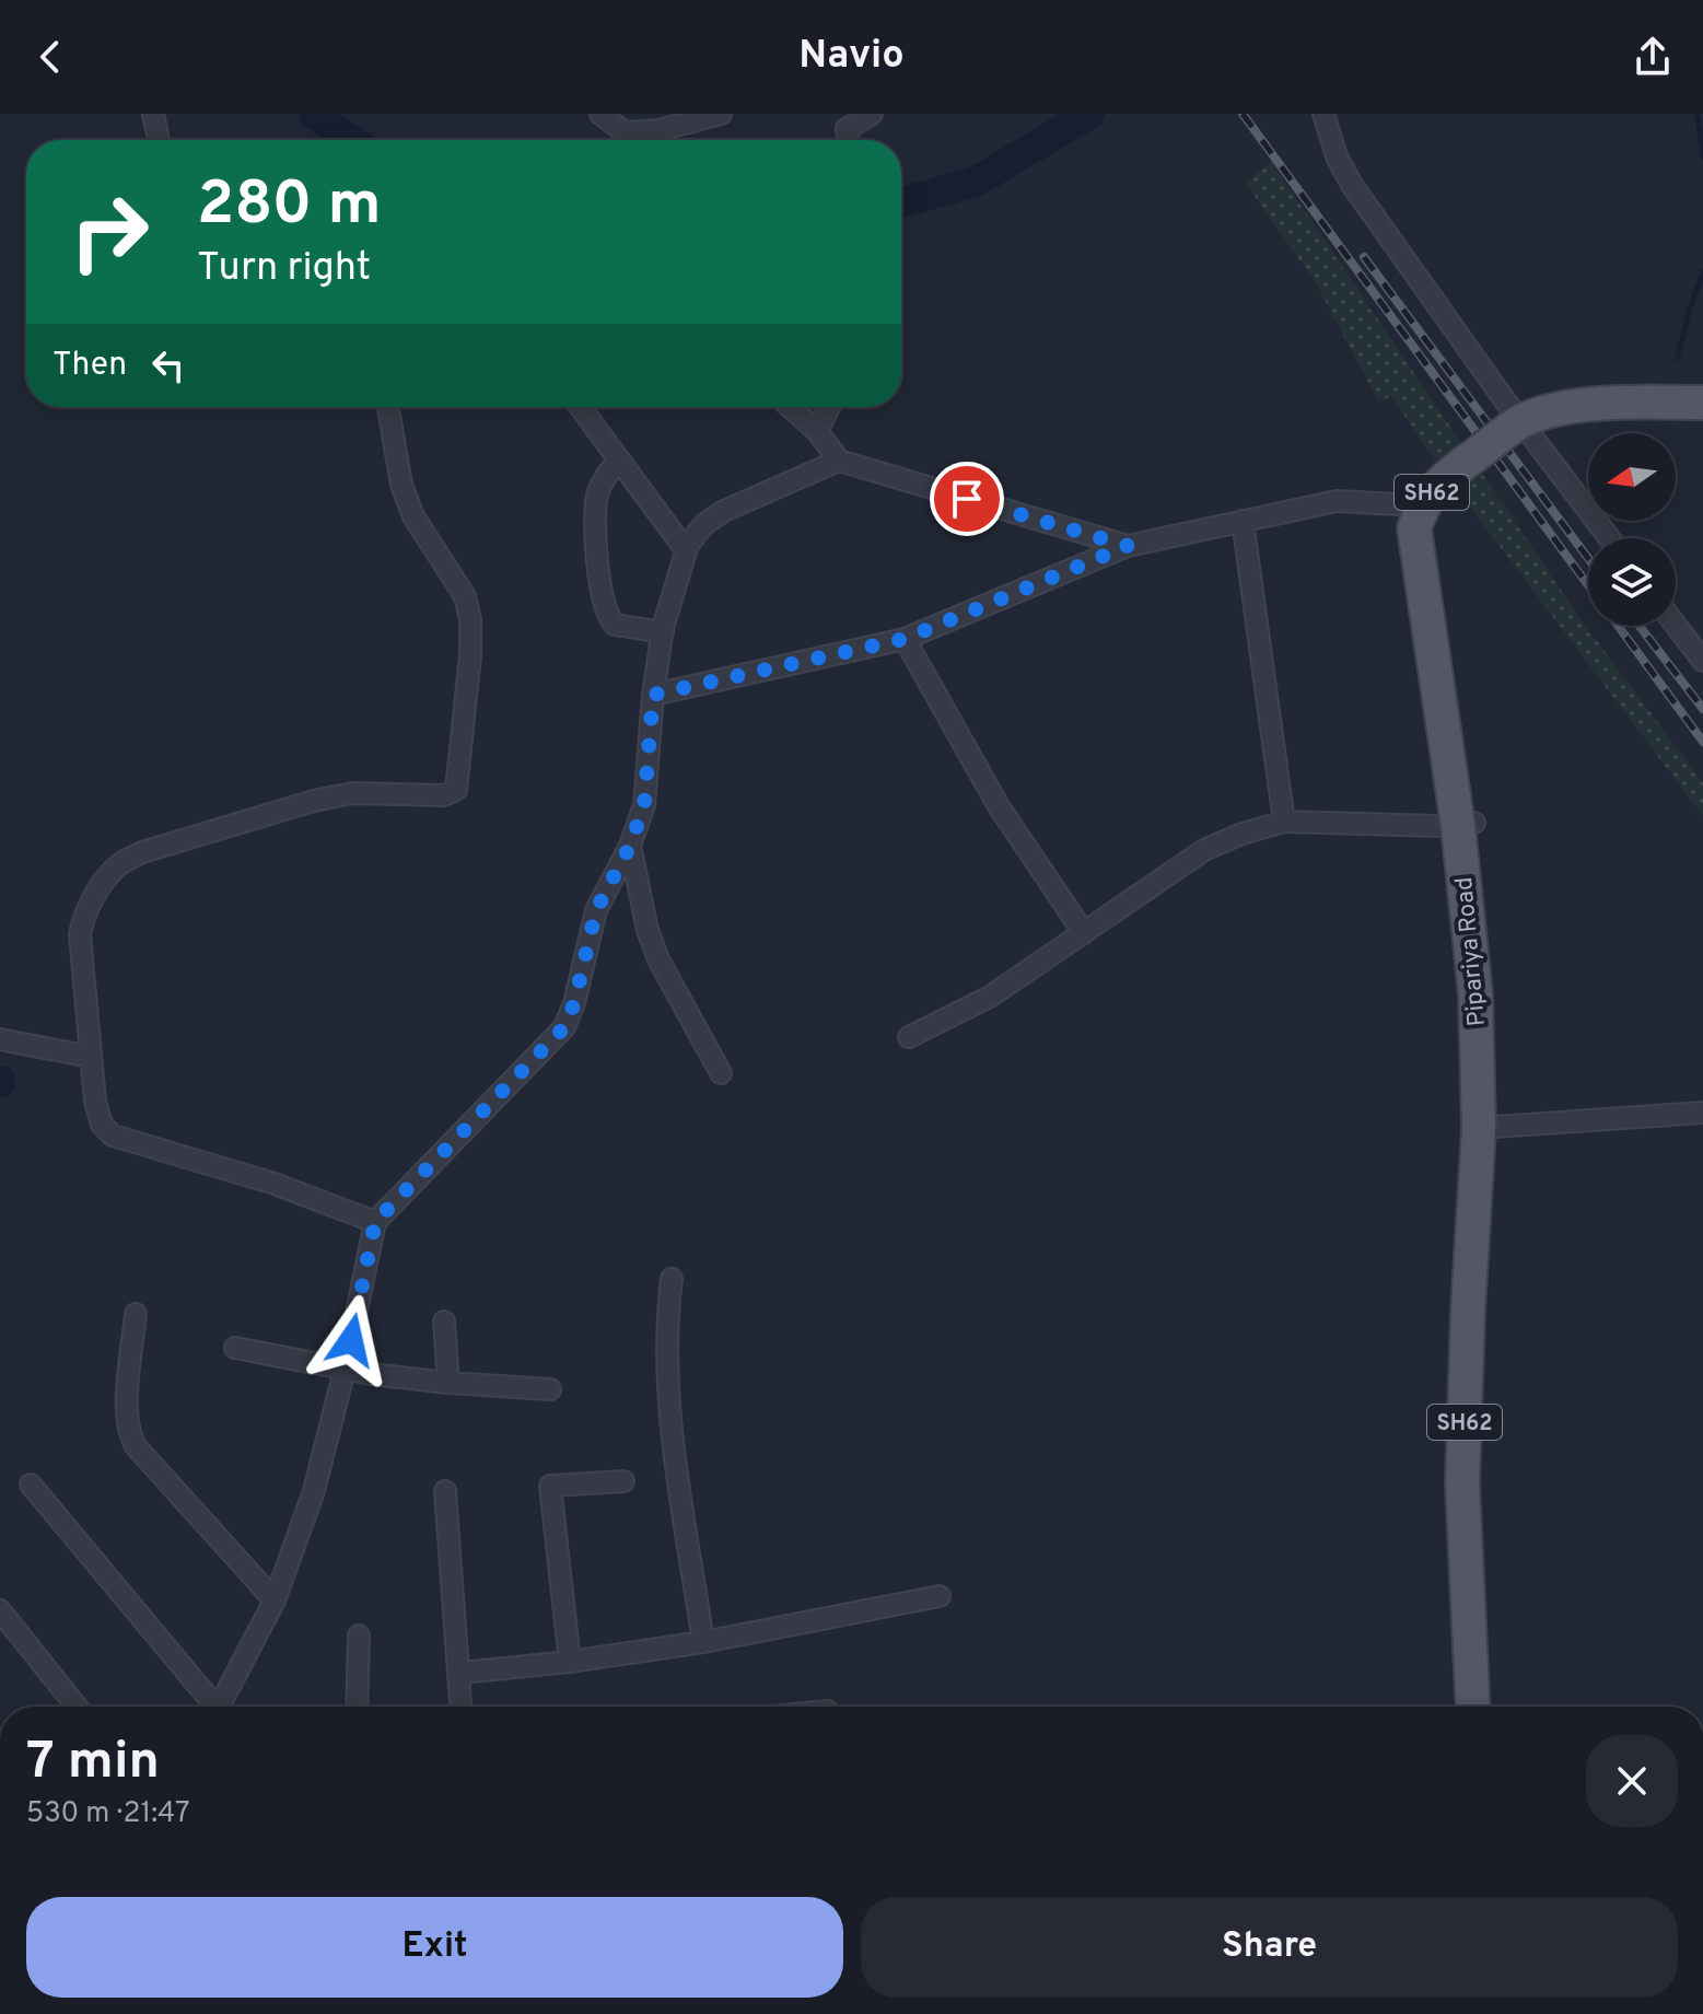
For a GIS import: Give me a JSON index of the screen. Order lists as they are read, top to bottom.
{
  "streets": {
    "main road": ["SH62", "Pipariya Road"]
  },
  "north": "left",
  "page": {
    "header": "Navio",
    "turn": ["280 m", "Turn right"],
    "then": "Then",
    "heading": ["7 min", "530 m · 21:47"],
    "buttons": ["Exit", "Share"]
  }
}
